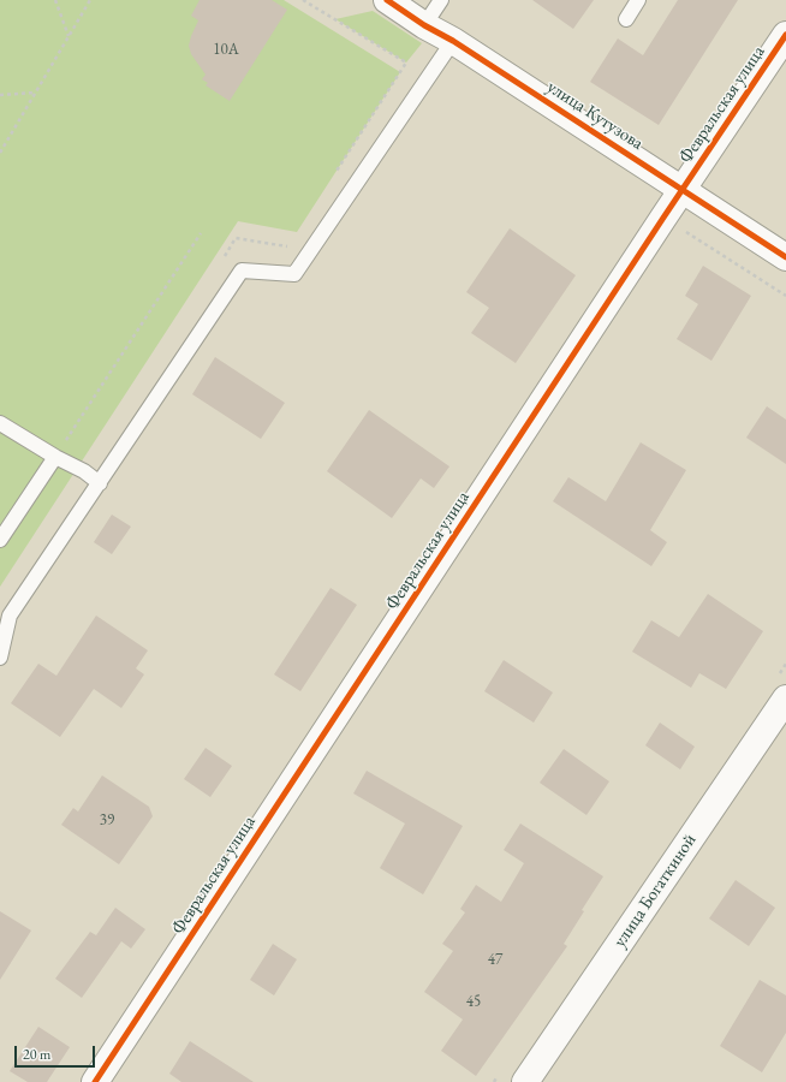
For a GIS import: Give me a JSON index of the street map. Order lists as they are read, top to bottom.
{
  "streets": {
    "street": ["Февральская улица", "улица Кутузова", "улица Богаткиной"]
  },
  "crossings": [
    ["Февральская улица", "улица Кутузова"]
  ],
  "house_numbers": [
    "10А",
    "39",
    "47",
    "45"
  ],
  "scale_bar": "20 m"
}
